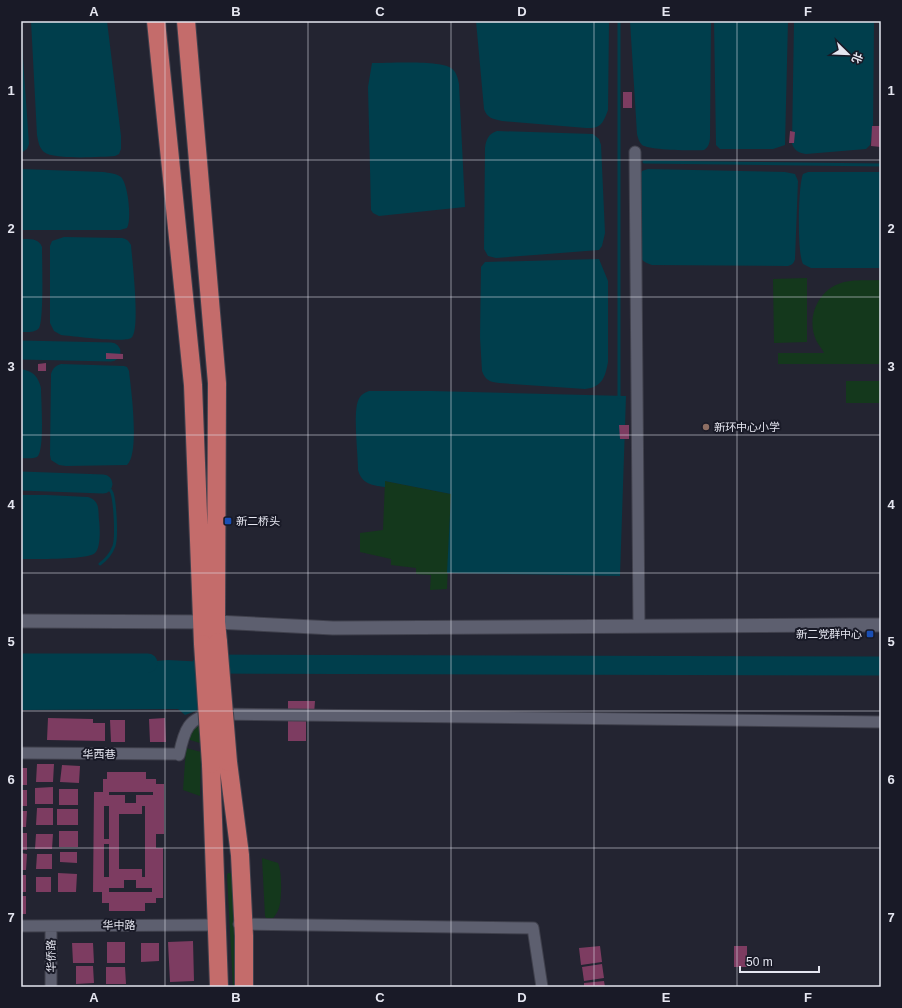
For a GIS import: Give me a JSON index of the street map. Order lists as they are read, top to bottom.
{
  "streets": {
    "street": ["华西巷", "华中路", "华侨路"]
  },
  "crossings": [
    ["华中路", "华侨路"]
  ],
  "places": {
    "other": ["新环中心小学"],
    "transit": ["新二桥头", "新二党群中心"]
  },
  "scale_bar": "50 m",
  "north": "bottom right",
  "grid": {
    "columns": [
      "A",
      "B",
      "C",
      "D",
      "E",
      "F"
    ],
    "rows": [
      "1",
      "2",
      "3",
      "4",
      "5",
      "6",
      "7"
    ]
  }
}
